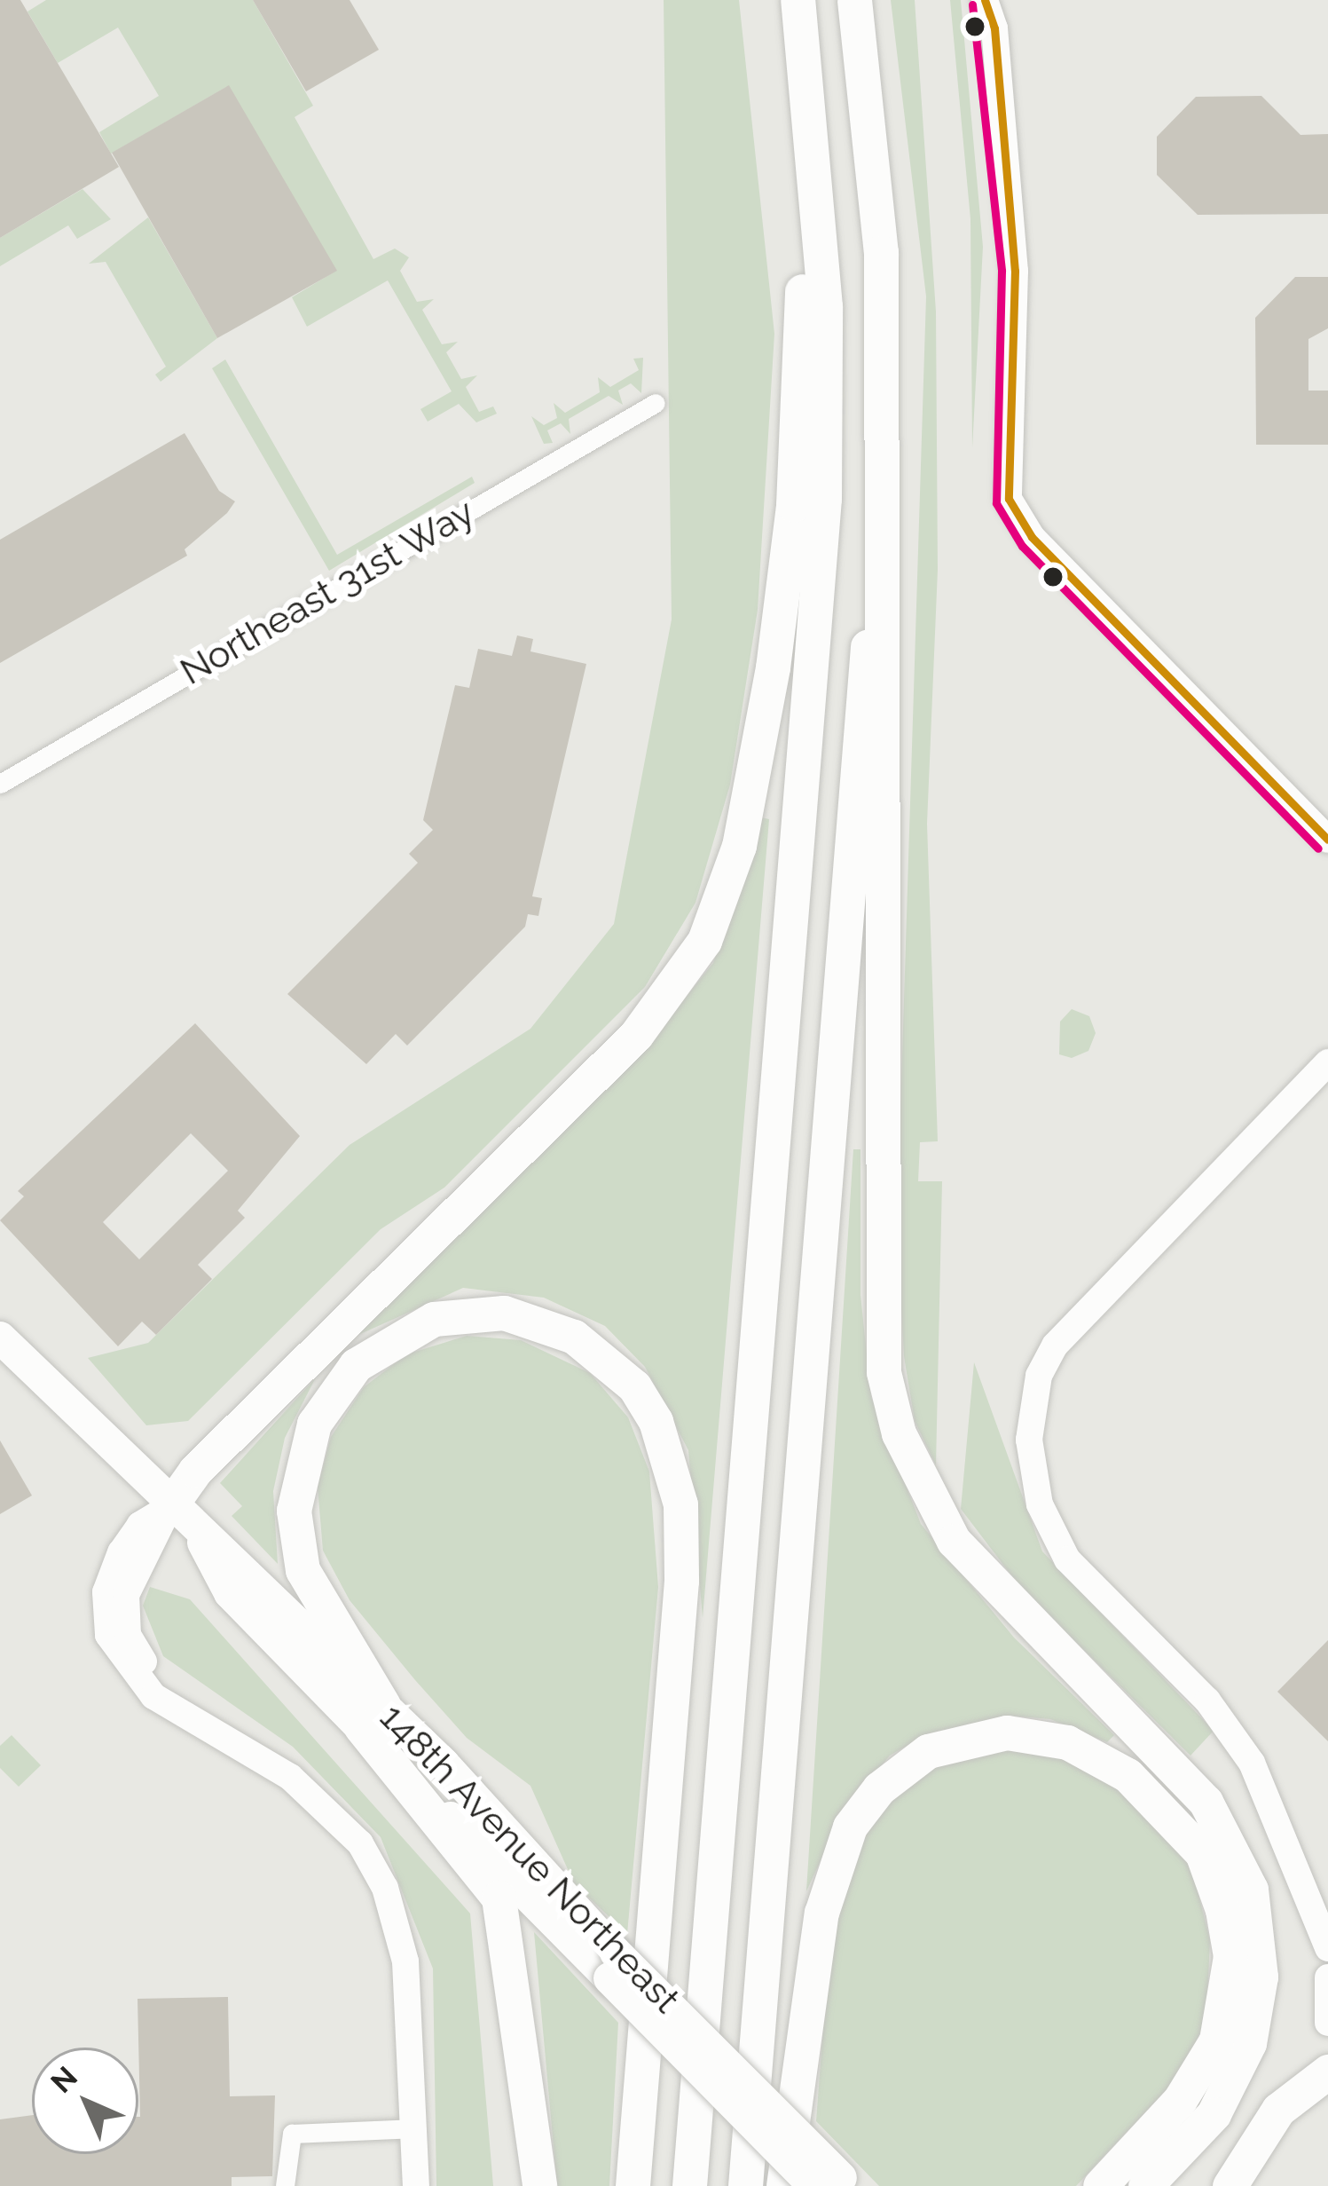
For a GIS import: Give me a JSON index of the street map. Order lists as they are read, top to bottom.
{
  "streets": {
    "main road": ["148th Avenue Northeast"],
    "street": ["Northeast 31st Way"]
  },
  "north": "top left"
}
